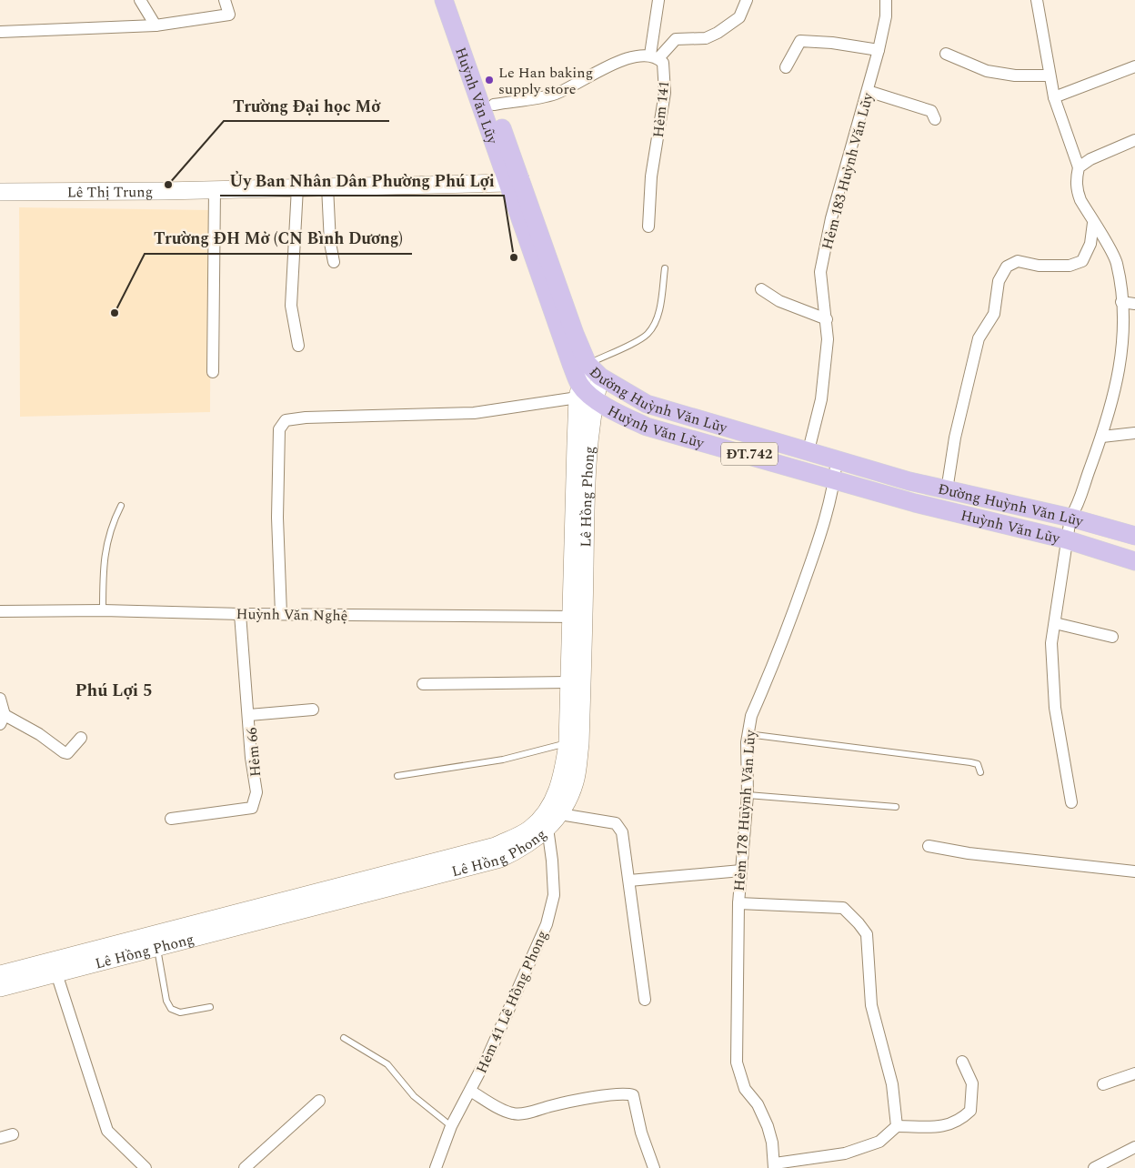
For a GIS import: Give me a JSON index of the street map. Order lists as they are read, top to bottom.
{
  "streets": {
    "main road": ["Huỳnh Văn Lũy", "Đường Huỳnh Văn Lũy", "ĐT.742"],
    "street": [
      "Hẻm 141",
      "Hẻm 183 Huỳnh Văn Lũy",
      "Lê Thị Trung",
      "Lê Hồng Phong",
      "Huỳnh Văn Nghệ",
      "Hẻm 66",
      "Hẻm 178 Huỳnh Văn Lũy",
      "Hẻm 41 Lê Hồng Phong"
    ]
  },
  "crossings": [
    ["Huỳnh Văn Lũy", "Lê Thị Trung"],
    ["Huỳnh Văn Lũy", "Đường Huỳnh Văn Lũy"],
    ["Huỳnh Văn Lũy", "Lê Hồng Phong"],
    ["Huỳnh Văn Lũy", "Hẻm 178 Huỳnh Văn Lũy"],
    ["Hẻm 183 Huỳnh Văn Lũy", "Đường Huỳnh Văn Lũy"],
    ["Lê Thị Trung", "Đường Huỳnh Văn Lũy"],
    ["Đường Huỳnh Văn Lũy", "Lê Hồng Phong"],
    ["Đường Huỳnh Văn Lũy", "Hẻm 178 Huỳnh Văn Lũy"],
    ["Lê Hồng Phong", "Huỳnh Văn Nghệ"],
    ["Lê Hồng Phong", "Hẻm 41 Lê Hồng Phong"],
    ["Huỳnh Văn Nghệ", "Hẻm 66"]
  ],
  "districts": ["Phú Lợi 5"],
  "places": [
    "Le Han baking supply store",
    "Trường Đại học Mở",
    "Ủy Ban Nhân Dân Phường Phú Lợi",
    "Trường ĐH Mở (CN Bình Dương)"
  ]
}
